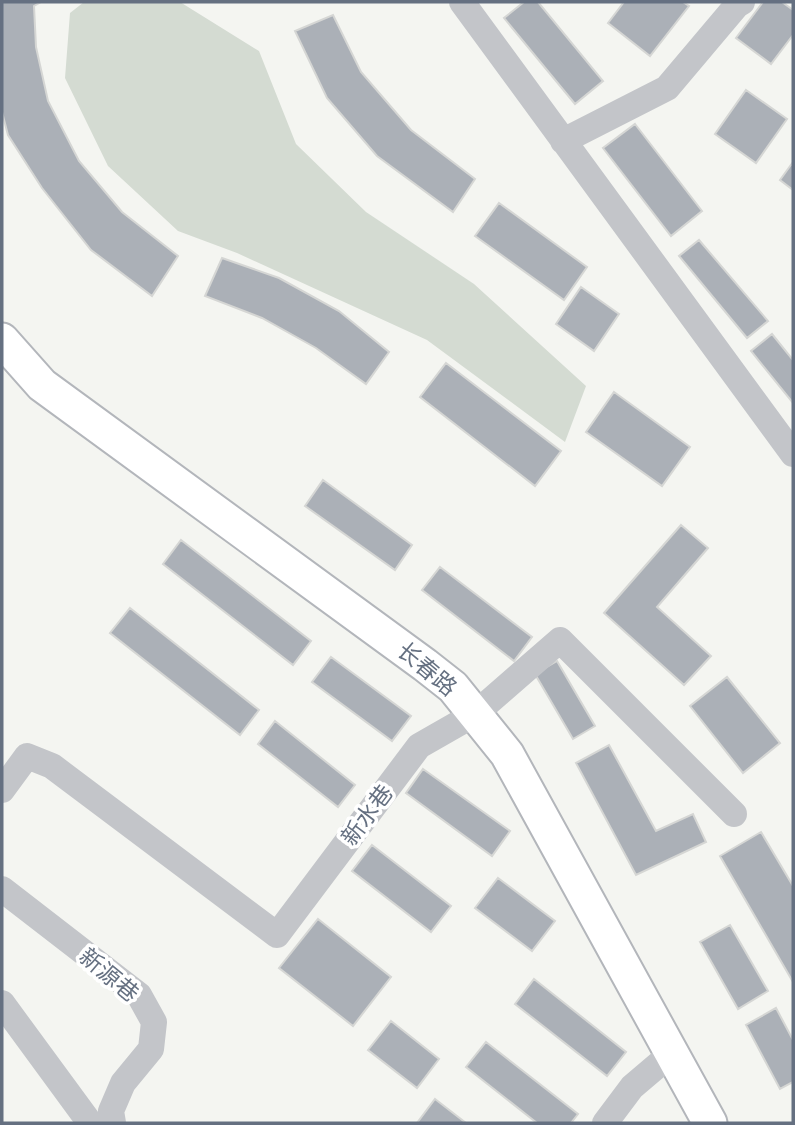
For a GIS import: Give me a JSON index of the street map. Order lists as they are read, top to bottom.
{
  "streets": {
    "main road": ["长春路"],
    "street": ["新水巷", "新源巷"]
  },
  "crossings": [
    ["长春路", "新水巷"]
  ]
}
